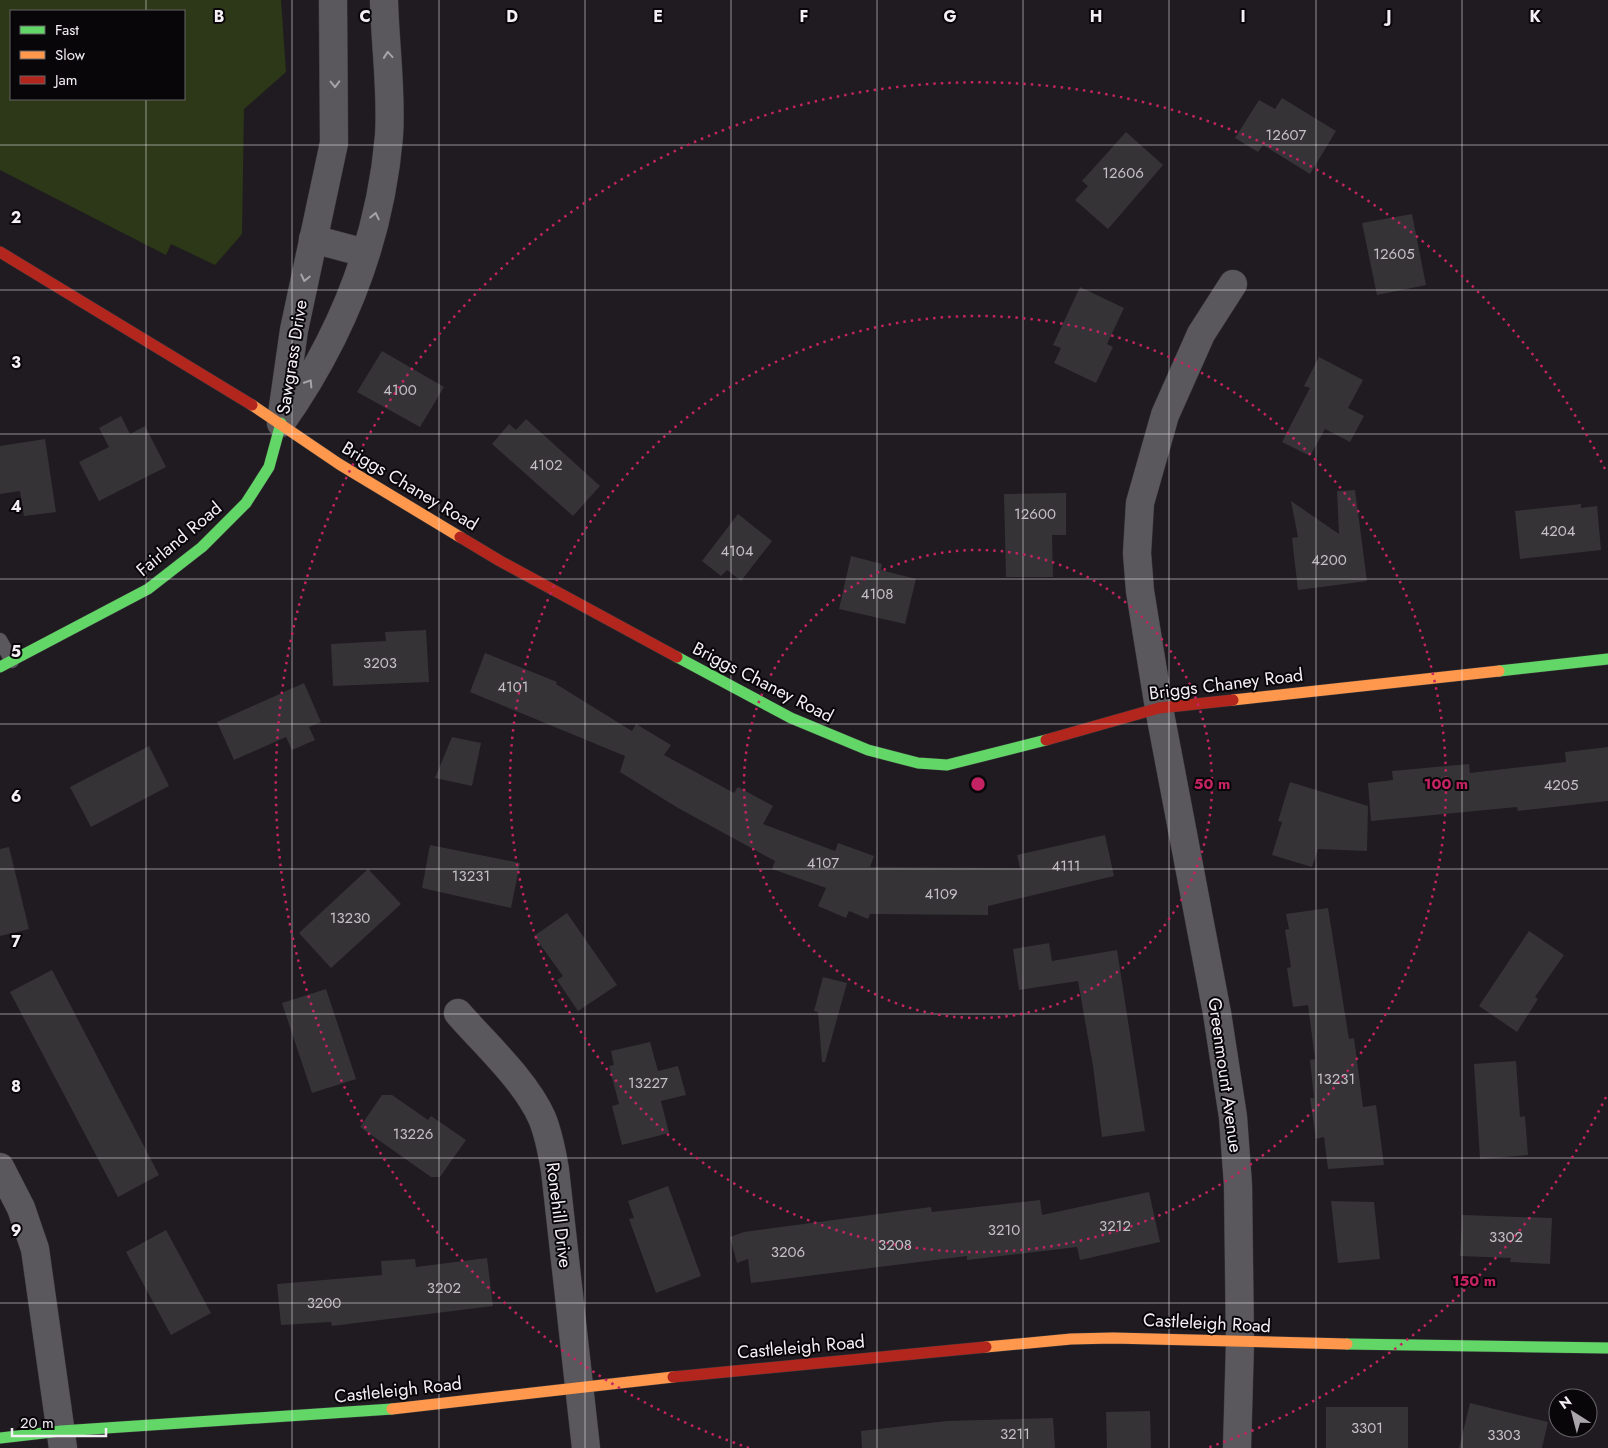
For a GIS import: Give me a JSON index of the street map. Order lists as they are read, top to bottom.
{
  "streets": {
    "main road": ["Briggs Chaney Road", "Fairland Road", "Castleleigh Road"],
    "street": ["Sawgrass Drive", "Greenmount Avenue", "Ronehill Drive"]
  },
  "crossings": [
    ["Sawgrass Drive", "Briggs Chaney Road"],
    ["Sawgrass Drive", "Fairland Road"],
    ["Briggs Chaney Road", "Fairland Road"],
    ["Briggs Chaney Road", "Greenmount Avenue"],
    ["Greenmount Avenue", "Castleleigh Road"],
    ["Ronehill Drive", "Castleleigh Road"]
  ],
  "house_numbers": [
    "12607",
    "12606",
    "12605",
    "4100",
    "4102",
    "12600",
    "4204",
    "4104",
    "4200",
    "4108",
    "3203",
    "4101",
    "4205",
    "4107",
    "4111",
    "13231",
    "4109",
    "13230",
    "13231",
    "13227",
    "13226",
    "3212",
    "3210",
    "3302",
    "3208",
    "3206",
    "3202",
    "3200",
    "3301",
    "3211",
    "3303"
  ],
  "legend": ["Fast", "Slow", "Jam"],
  "scale_bar": "20 m",
  "north": "top left",
  "grid": {
    "columns": [
      "B",
      "C",
      "D",
      "E",
      "F",
      "G",
      "H",
      "I",
      "J",
      "K"
    ],
    "rows": [
      "2",
      "3",
      "4",
      "5",
      "6",
      "7",
      "8",
      "9"
    ]
  },
  "rings": ["50 m", "100 m", "150 m"]
}
